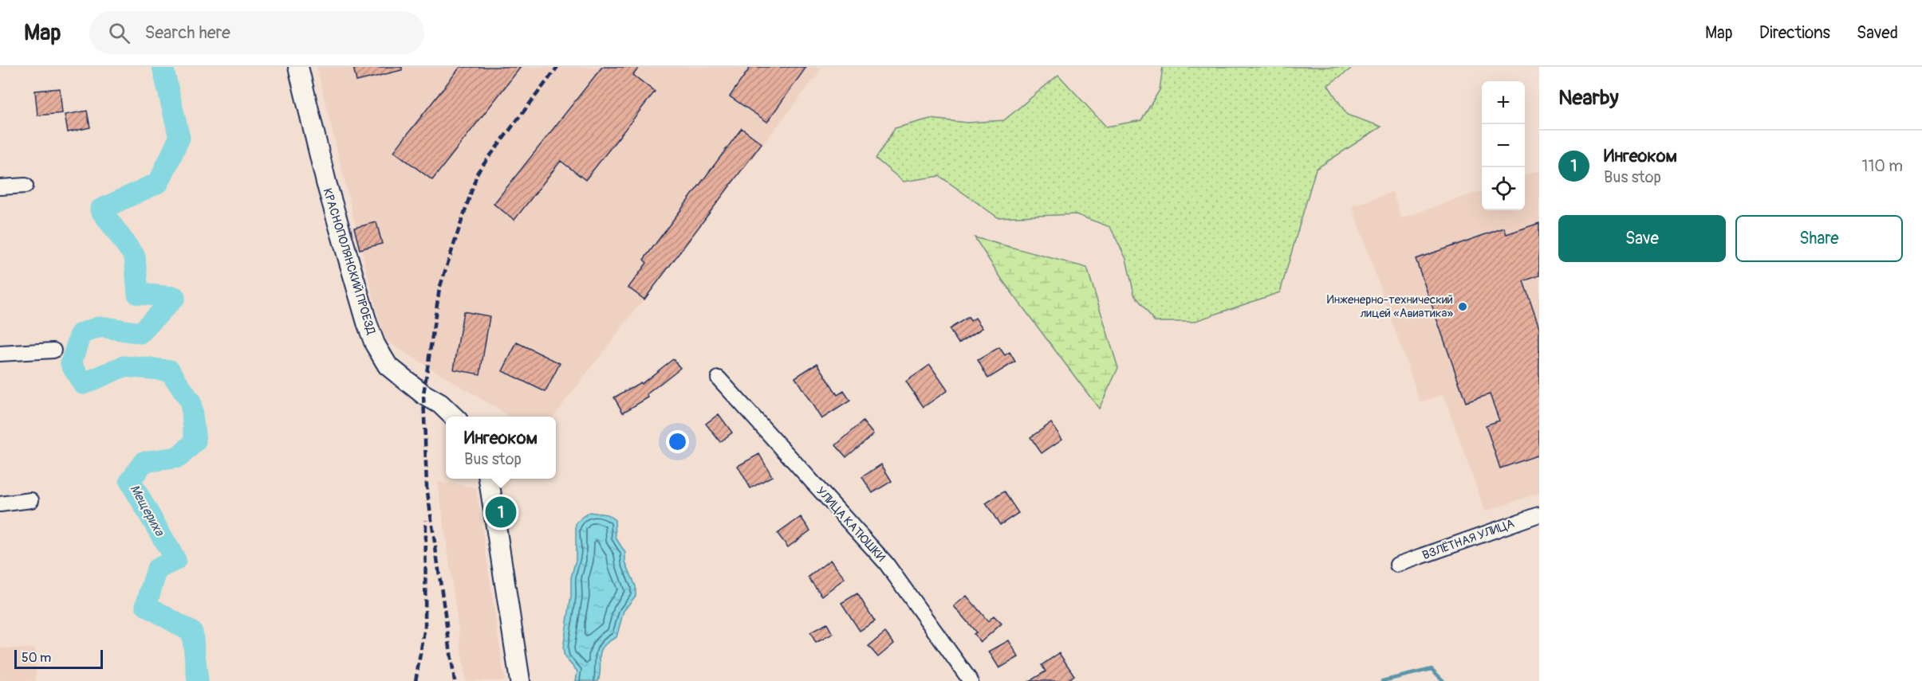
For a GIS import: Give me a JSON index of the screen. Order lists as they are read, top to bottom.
{
  "streets": {
    "main road": ["КРАСНОПОЛЯНСКИЙ ПРОЕЗД"],
    "street": ["УЛИЦА КАТЮШКИ", "ВЗЛЁТНАЯ УЛИЦА"]
  },
  "water": ["Мещериха"],
  "places": ["Инженерно-технический лицей «Авиатика»"],
  "scale_bar": "50 m",
  "page": {
    "header": "Map",
    "search": "Search here",
    "nav": ["Map", "Directions", "Saved"],
    "heading": "Nearby",
    "map_buttons": ["+", "−"],
    "list": [
      {
        "mark": "1",
        "name": "Ингеоком",
        "note": "Bus stop",
        "value": "110 m"
      }
    ],
    "buttons": ["Save", "Share"],
    "popup": ["Ингеоком", "Bus stop"],
    "pins": "1",
    "scale": "50 m"
  }
}
